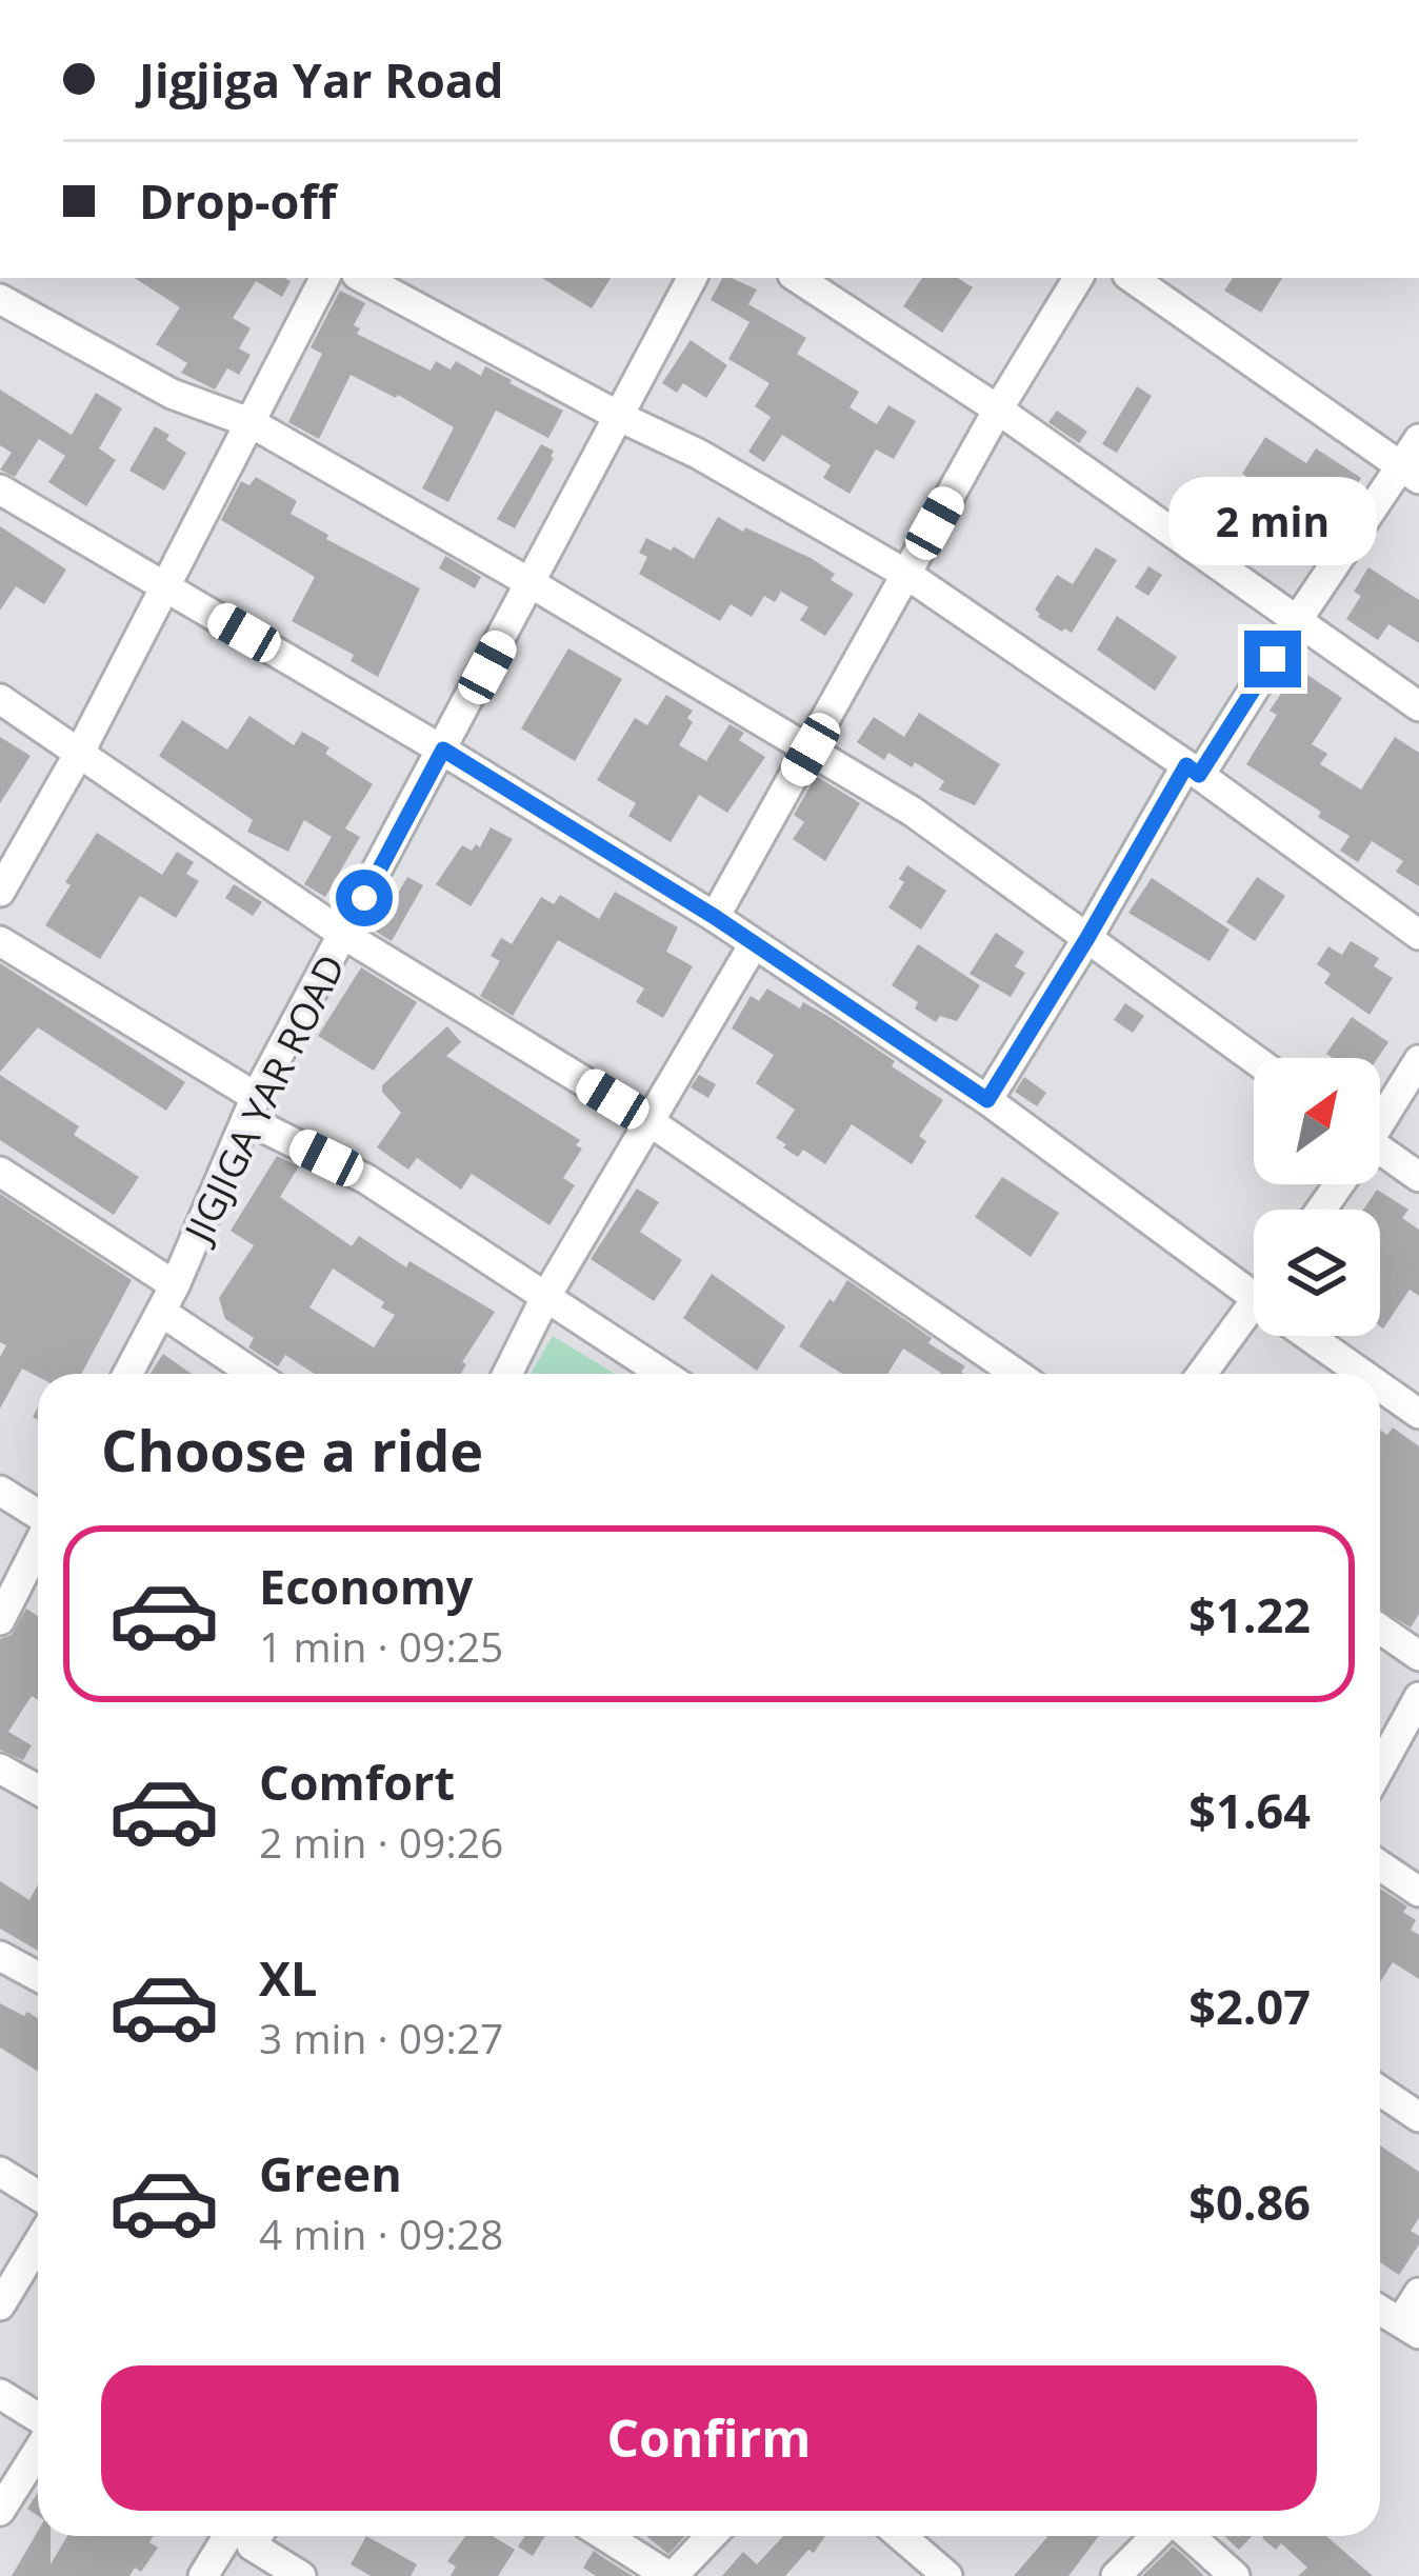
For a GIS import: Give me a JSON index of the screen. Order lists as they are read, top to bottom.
{
  "streets": {
    "street": ["JIGJIGA YAR ROAD"]
  },
  "north": "top right",
  "page": {
    "banner": ["Jigjiga Yar Road", "Drop-off"],
    "bubble": "2 min",
    "heading": "Choose a ride",
    "list": [
      {
        "name": "Economy",
        "note": "1 min · 09:25",
        "value": "$1.22"
      },
      {
        "name": "Comfort",
        "note": "2 min · 09:26",
        "value": "$1.64"
      },
      {
        "name": "XL",
        "note": "3 min · 09:27",
        "value": "$2.07"
      },
      {
        "name": "Green",
        "note": "4 min · 09:28",
        "value": "$0.86"
      }
    ],
    "buttons": "Confirm"
  }
}
